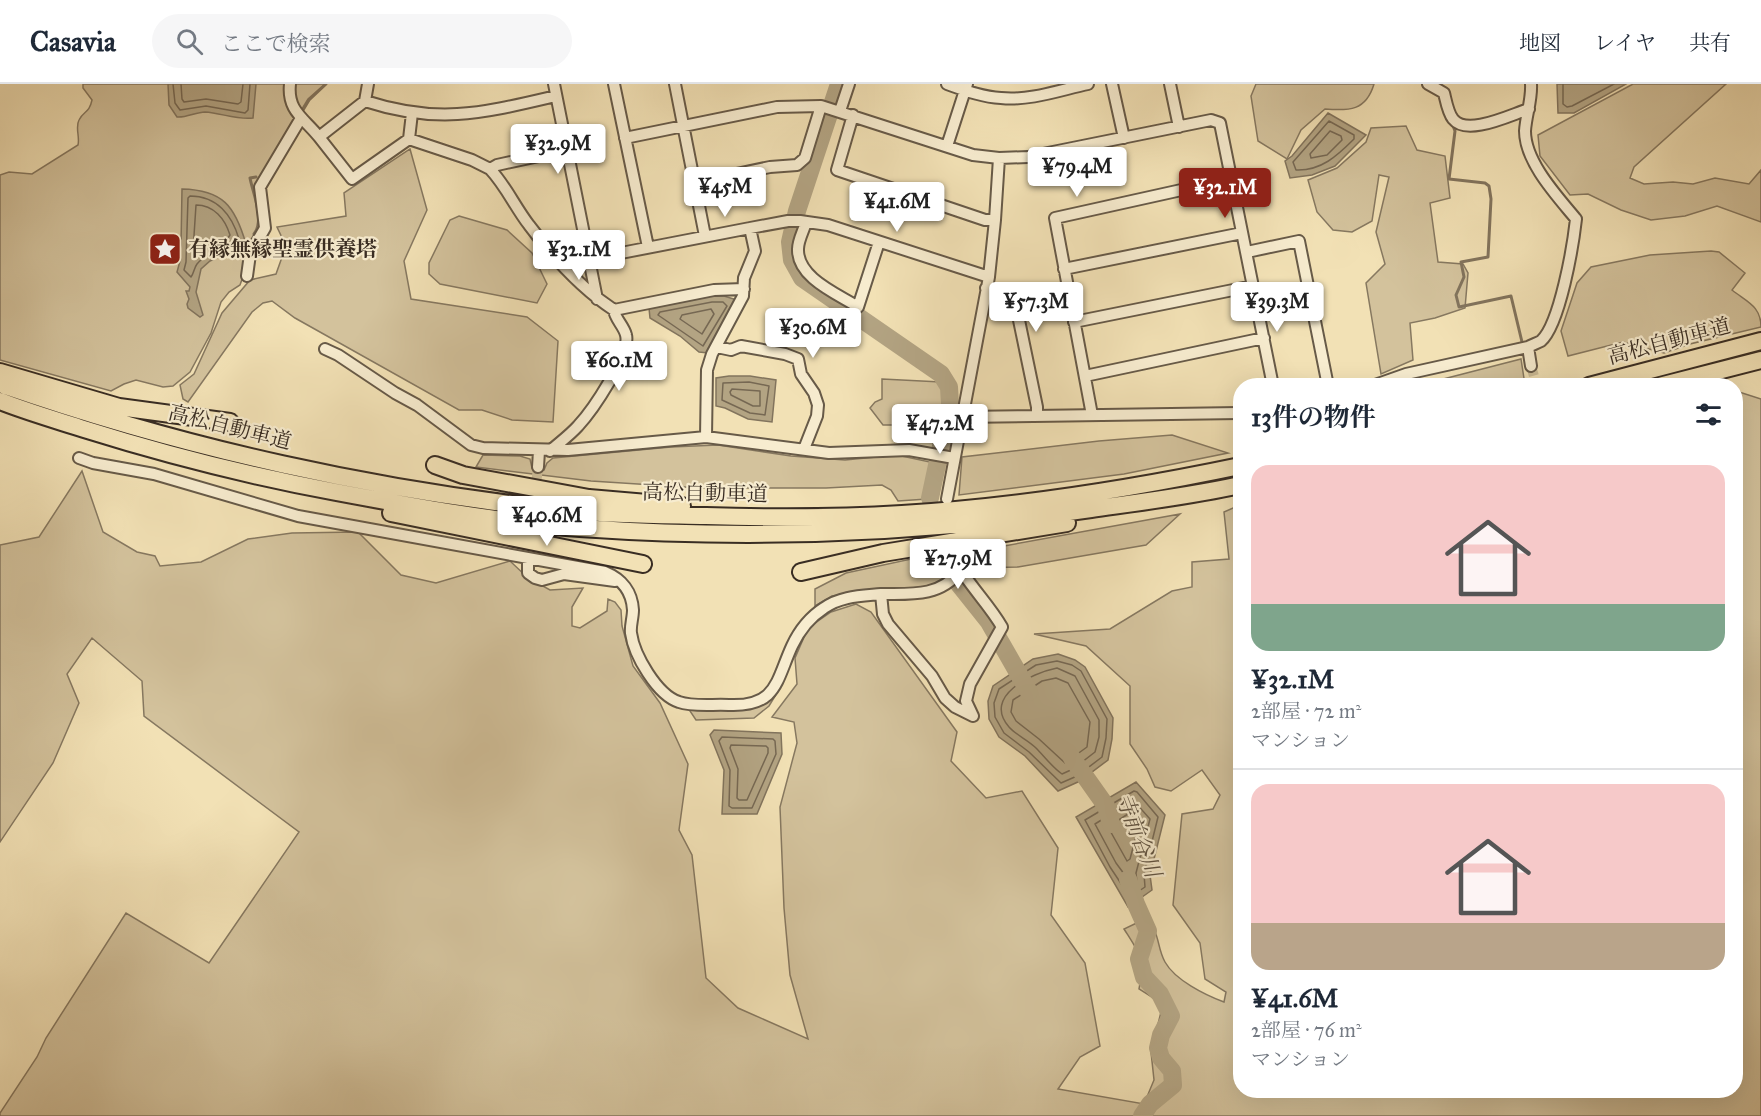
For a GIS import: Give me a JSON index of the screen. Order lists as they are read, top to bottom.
{
  "streets": {
    "highway": ["高松自動車道"]
  },
  "water": ["寺前谷川"],
  "places": {
    "place": ["有縁無縁聖霊供養塔"]
  },
  "page": {
    "header": "Casavia",
    "search": "ここで検索",
    "nav": ["地図", "レイヤ", "共有"],
    "price": [
      "¥32.9M",
      "¥79.4M",
      "¥45M",
      "¥32.1M",
      "¥41.6M",
      "¥32.1M",
      "¥57.3M",
      "¥39.3M",
      "¥30.6M",
      "¥60.1M",
      "¥47.2M",
      "¥40.6M",
      "¥27.9M"
    ],
    "heading": "13件の物件",
    "list": [
      {
        "name": "¥32.1M",
        "note": "2部屋 · 72 m² · マンション"
      },
      {
        "name": "¥41.6M",
        "note": "2部屋 · 76 m² · マンション"
      }
    ]
  }
}
